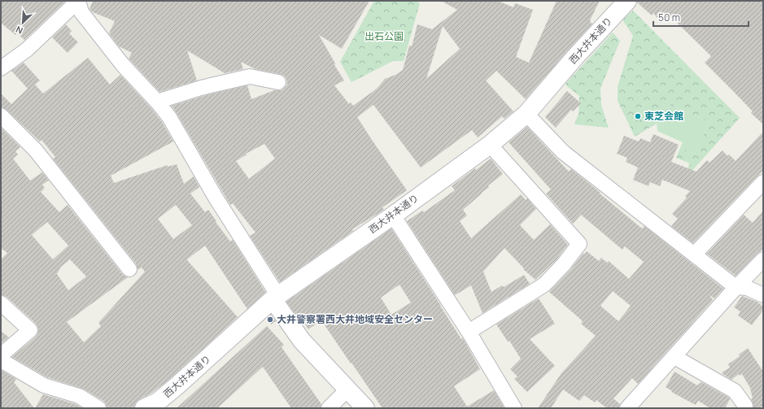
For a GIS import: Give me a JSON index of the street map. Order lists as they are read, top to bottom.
{
  "streets": {
    "street": ["西大井本通り"]
  },
  "parks": ["出石公園"],
  "places": ["東芝会館", "大井警察署西大井地域安全センター"],
  "scale_bar": "50 m",
  "north": "bottom left"
}
